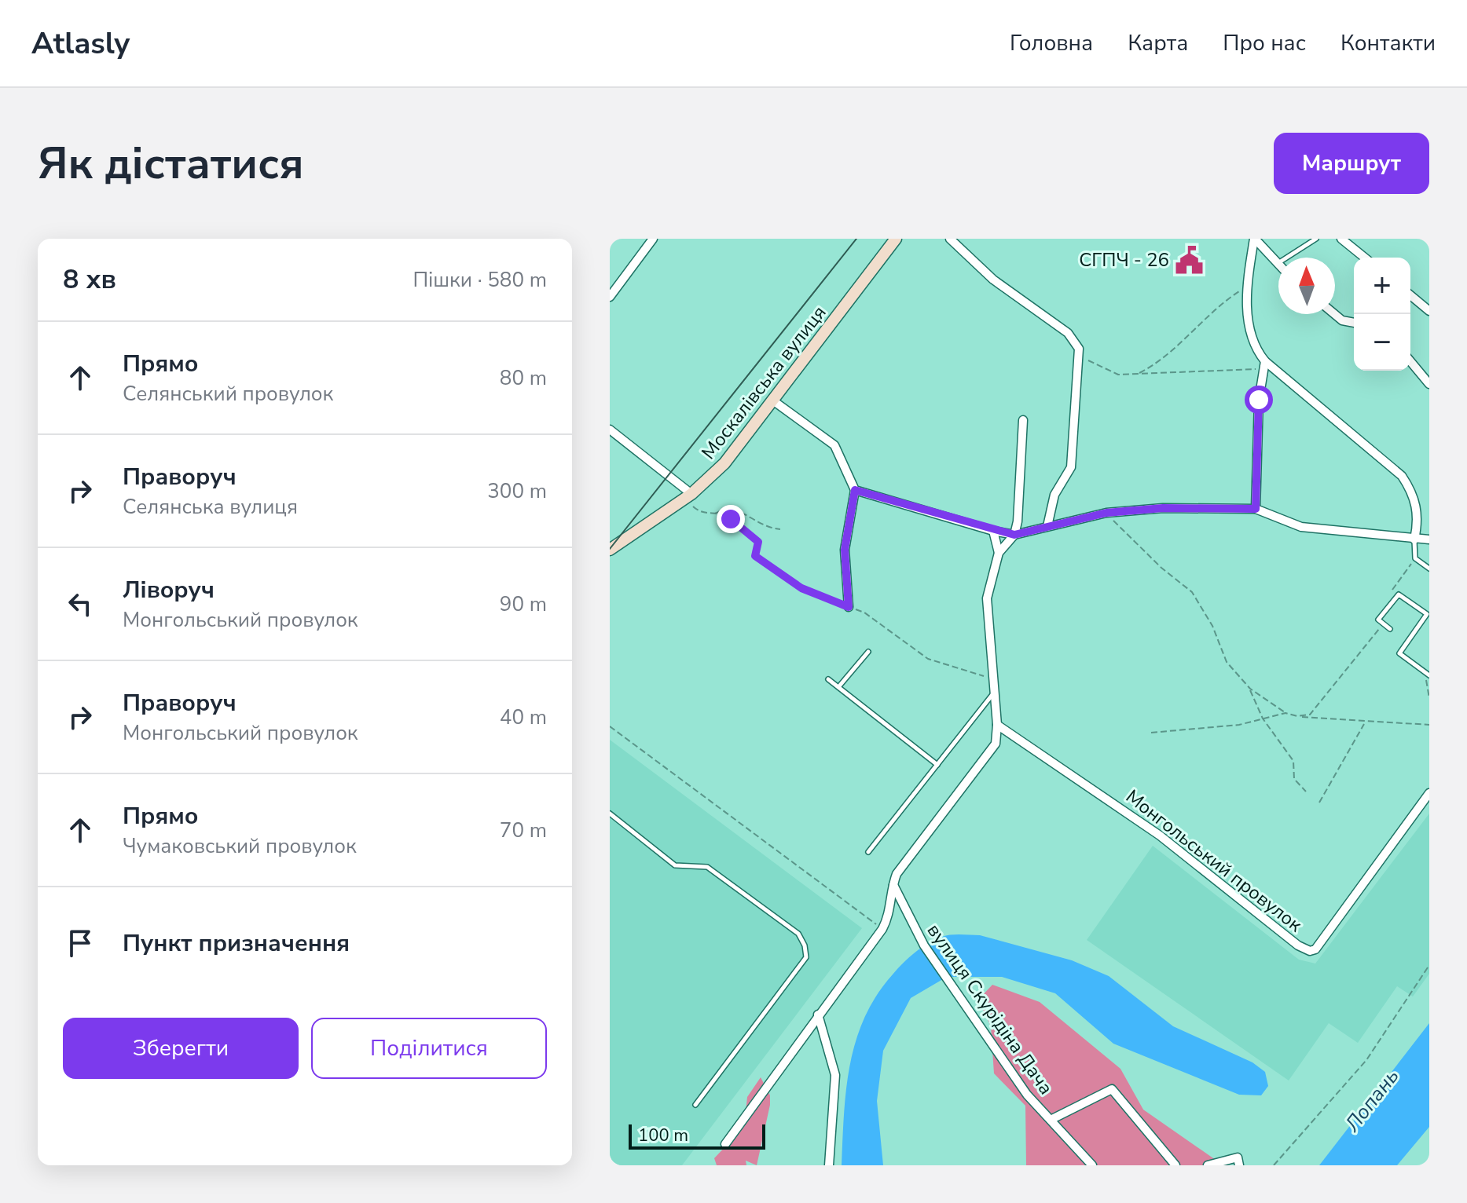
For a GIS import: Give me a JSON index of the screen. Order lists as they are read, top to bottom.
{
  "streets": {
    "street": ["Москалівська вулиця", "Монгольський провулок", "вулиця Скурідіна Дача"]
  },
  "water": ["Лопань"],
  "places": {
    "public building": ["СГПЧ - 26"]
  },
  "scale_bar": "100 m",
  "north": "top",
  "page": {
    "header": "Atlasly",
    "nav": [
      "Головна",
      "Карта",
      "Про нас",
      "Контакти"
    ],
    "buttons": [
      "Маршрут",
      ["Зберегти", "Поділитися"]
    ],
    "title": "Як дістатися",
    "heading": ["8 хв", "Пішки · 580 m"],
    "map_buttons": ["+", "−"],
    "list": [
      ["Прямо", "Селянський провулок", "80 m"],
      ["Праворуч", "Селянська вулиця", "300 m"],
      ["Ліворуч", "Монгольський провулок", "90 m"],
      ["Праворуч", "Монгольський провулок", "40 m"],
      ["Прямо", "Чумаковський провулок", "70 m"],
      "Пункт призначення"
    ],
    "scale": "100 m"
  }
}
